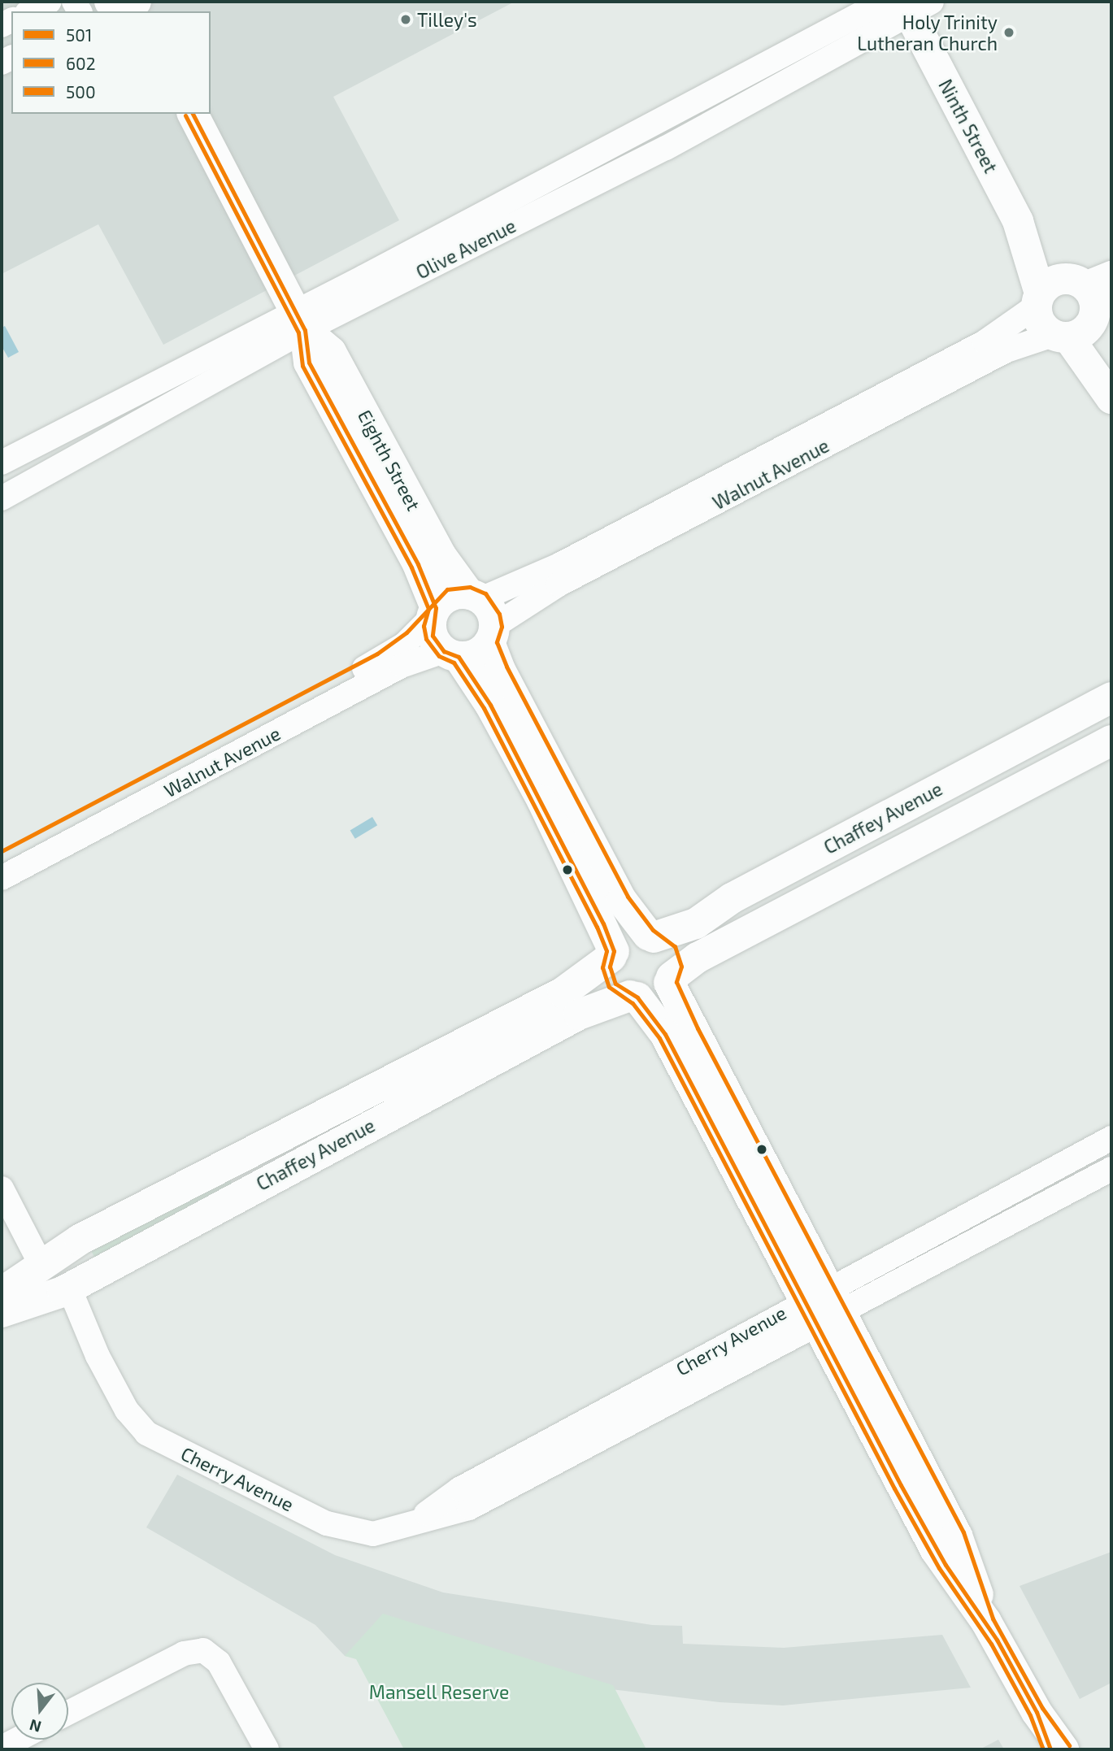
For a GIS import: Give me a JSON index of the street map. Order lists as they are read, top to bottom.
{
  "streets": {
    "street": [
      "Ninth Street",
      "Olive Avenue",
      "Eighth Street",
      "Walnut Avenue",
      "Chaffey Avenue",
      "Cherry Avenue"
    ]
  },
  "crossings": [
    ["Ninth Street", "Olive Avenue"],
    ["Ninth Street", "Walnut Avenue"],
    ["Olive Avenue", "Eighth Street"],
    ["Eighth Street", "Walnut Avenue"],
    ["Eighth Street", "Chaffey Avenue"],
    ["Chaffey Avenue", "Cherry Avenue"]
  ],
  "parks": ["Mansell Reserve"],
  "places": ["Tilley's", "Holy Trinity Lutheran Church"],
  "lines": ["transit line 501", "transit line 602", "transit line 500"],
  "legend": ["501", "602", "500"],
  "north": "bottom"
}
